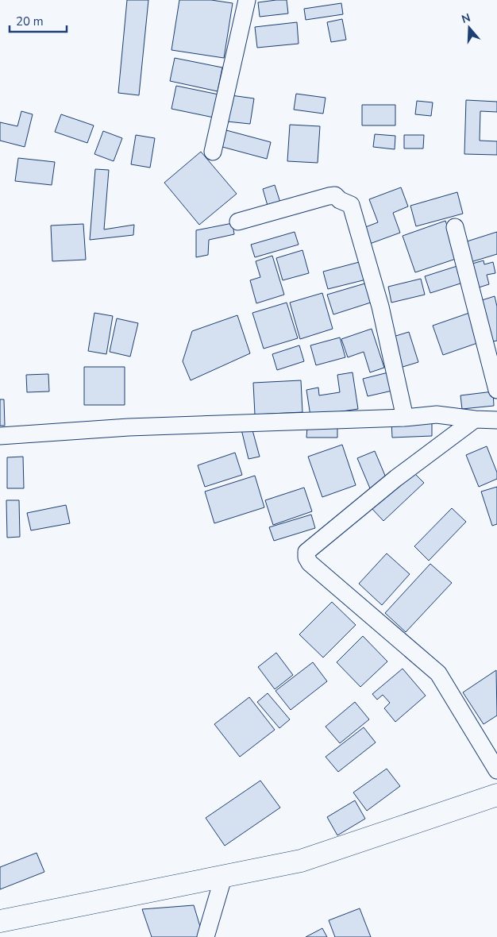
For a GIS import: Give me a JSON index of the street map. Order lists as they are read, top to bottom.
{
  "scale_bar": "20 m",
  "north": "top"
}
